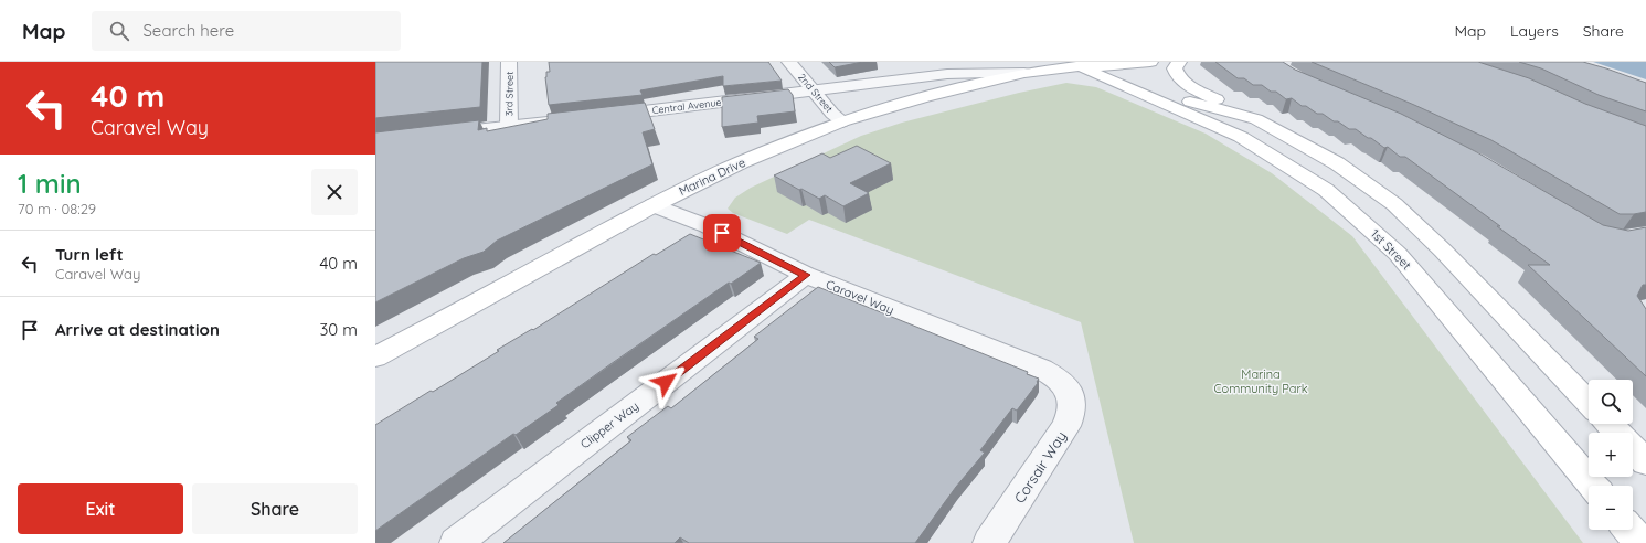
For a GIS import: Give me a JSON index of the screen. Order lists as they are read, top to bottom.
{
  "streets": {
    "main road": ["Marina Drive", "1st Street"],
    "street": [
      "2nd Street",
      "3rd Street",
      "Central Avenue",
      "Caravel Way",
      "Clipper Way",
      "Corsair Way"
    ]
  },
  "crossings": [
    ["2nd Street", "Central Avenue"],
    ["2nd Street", "Marina Drive"],
    ["Central Avenue", "Marina Drive"],
    ["Marina Drive", "1st Street"],
    ["Marina Drive", "Caravel Way"],
    ["Caravel Way", "Clipper Way"],
    ["Caravel Way", "Corsair Way"]
  ],
  "parks": ["Marina Community Park"],
  "page": {
    "header": "Map",
    "search": "Search here",
    "nav": ["Map", "Layers", "Share"],
    "turn": ["40 m", "Caravel Way"],
    "heading": ["1 min", "70 m · 08:29"],
    "list": [
      {
        "name": "Turn left",
        "note": "Caravel Way",
        "value": "40 m"
      },
      {
        "name": "Arrive at destination",
        "value": "30 m"
      }
    ],
    "map_buttons": ["+", "−"],
    "buttons": ["Exit", "Share"]
  }
}
